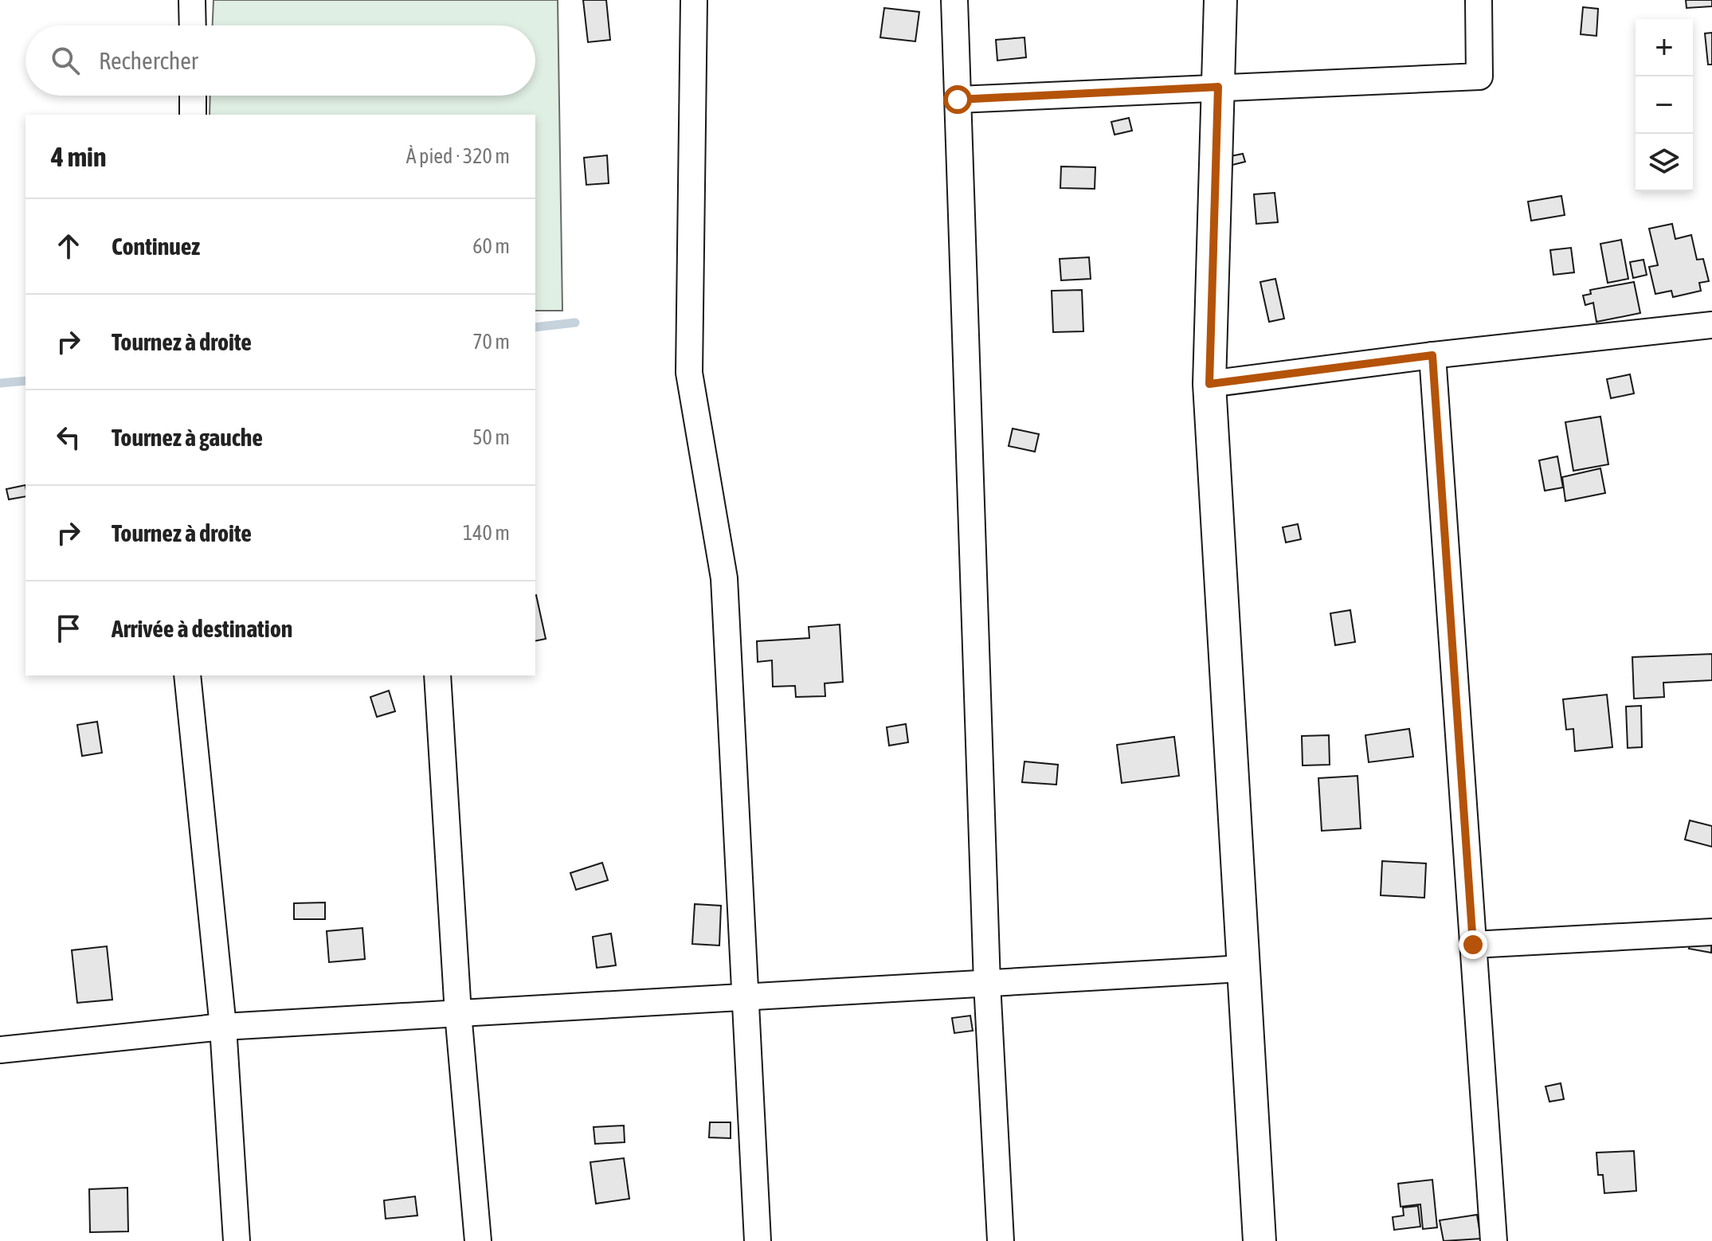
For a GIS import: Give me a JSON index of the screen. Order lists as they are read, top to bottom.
{
  "page": {
    "map_buttons": ["+", "−"],
    "search": "Rechercher",
    "heading": ["4 min", "À pied · 320 m"],
    "list": [
      ["Continuez", "60 m"],
      ["Tournez à droite", "70 m"],
      ["Tournez à gauche", "50 m"],
      ["Tournez à droite", "140 m"],
      "Arrivée à destination"
    ]
  }
}
